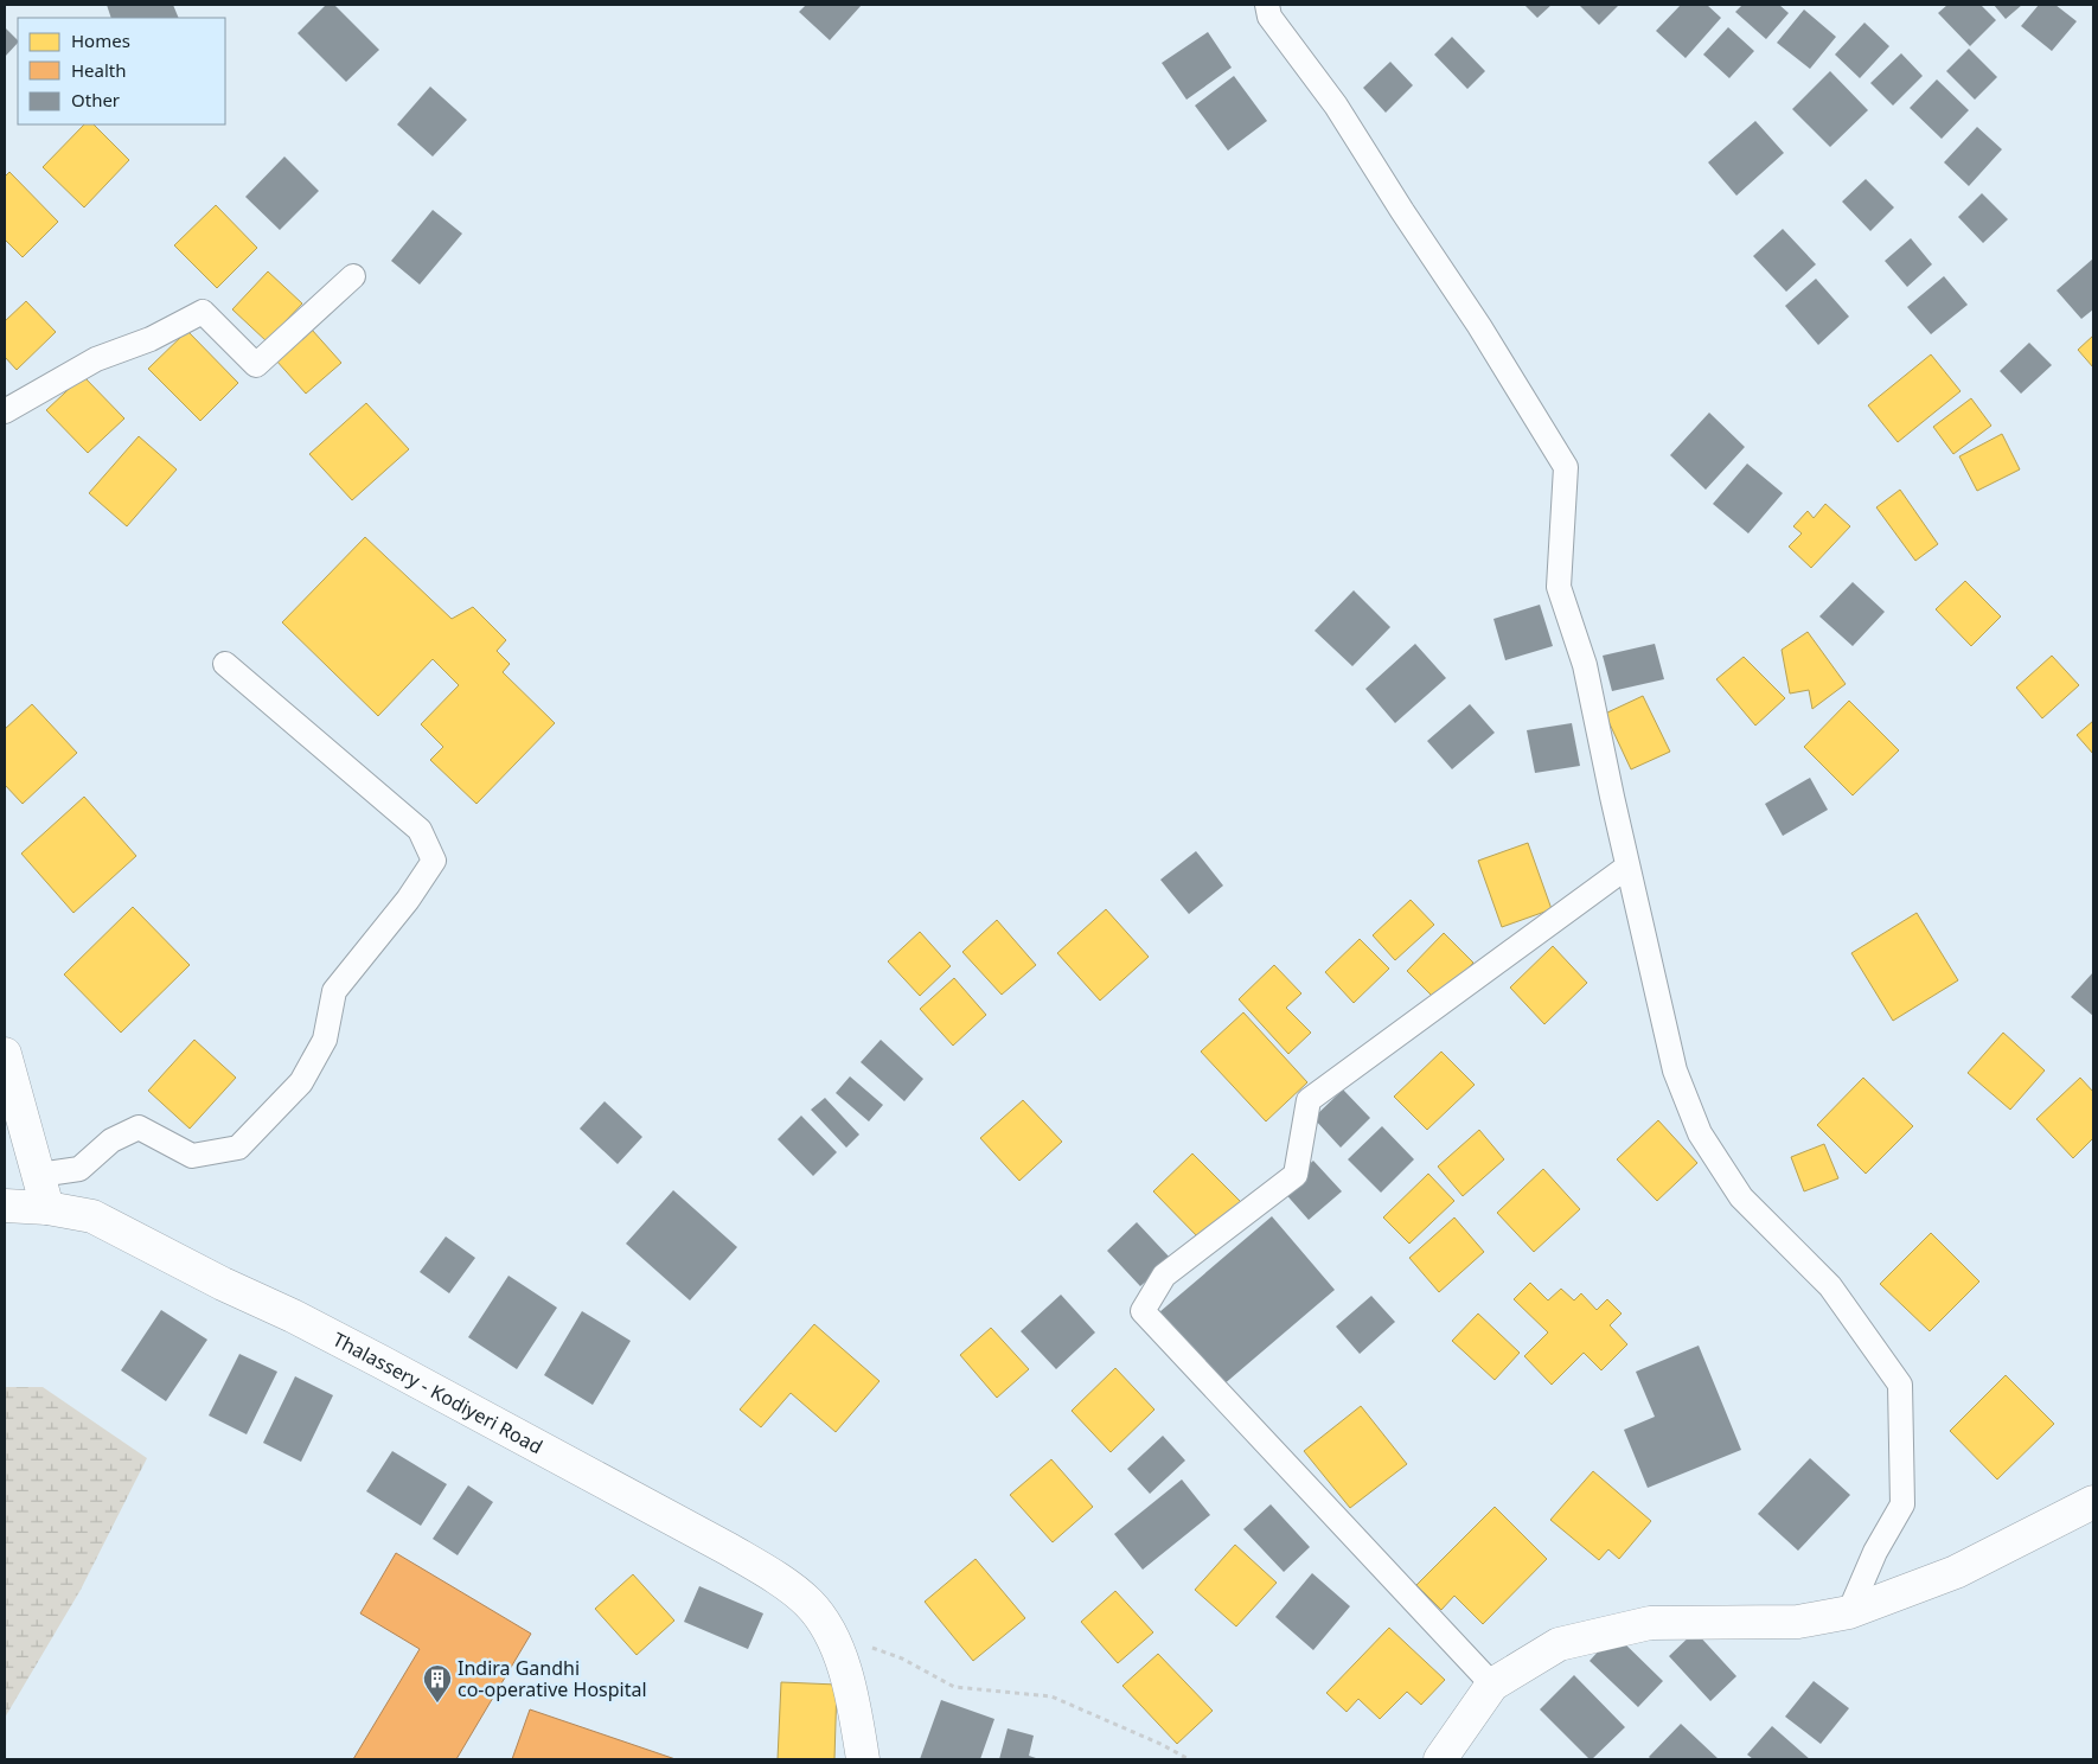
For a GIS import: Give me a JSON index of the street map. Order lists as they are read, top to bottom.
{
  "streets": {
    "main road": ["Thalassery - Kodiyeri Road"]
  },
  "places": {
    "building": ["Indira Gandhi co-operative Hospital"]
  },
  "legend": ["Homes", "Health", "Other"]
}
